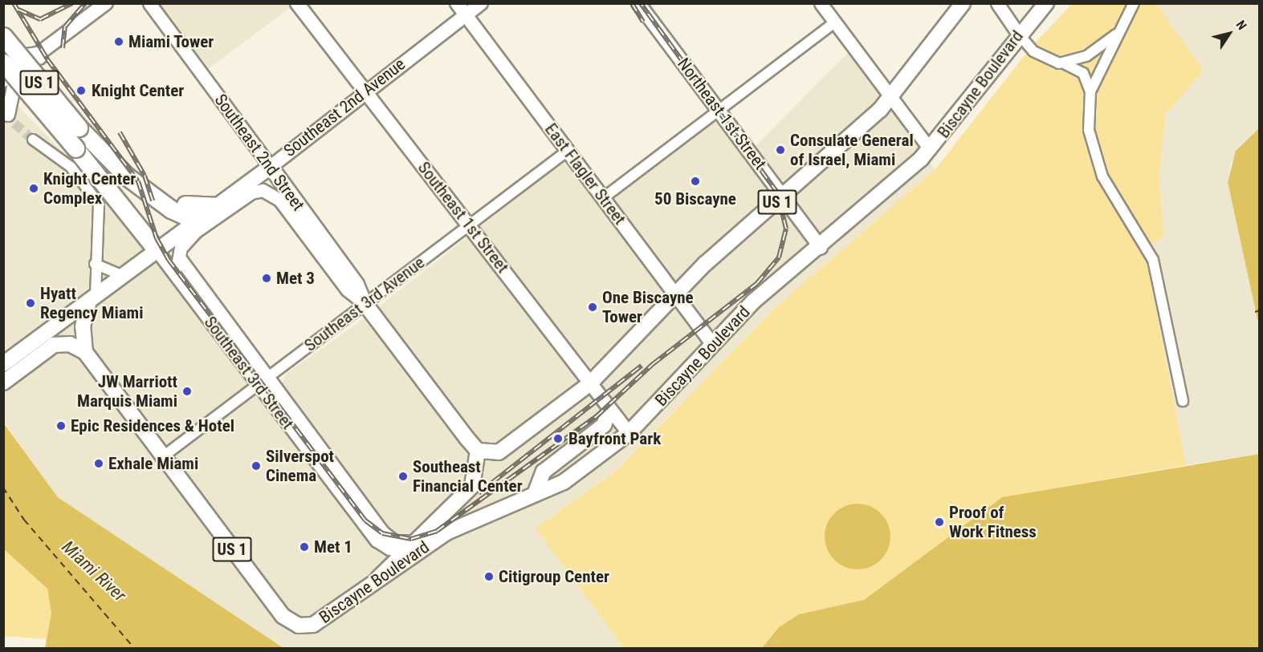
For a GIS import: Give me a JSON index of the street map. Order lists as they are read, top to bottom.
{
  "streets": {
    "highway": ["US 1"],
    "main road": [
      "Biscayne Boulevard",
      "Southeast 2nd Avenue",
      "Northeast 1st Street",
      "Southeast 2nd Street",
      "East Flagler Street",
      "Southeast 1st Street"
    ],
    "street": ["Southeast 3rd Avenue", "Southeast 3rd Street"]
  },
  "crossings": [
    ["US 1", "Biscayne Boulevard"],
    ["US 1", "Southeast 2nd Avenue"],
    ["US 1", "Northeast 1st Street"],
    ["US 1", "Southeast 2nd Street"],
    ["US 1", "East Flagler Street"],
    ["US 1", "Southeast 1st Street"],
    ["US 1", "Southeast 3rd Avenue"],
    ["US 1", "Southeast 3rd Street"],
    ["Biscayne Boulevard", "Northeast 1st Street"],
    ["Biscayne Boulevard", "East Flagler Street"],
    ["Biscayne Boulevard", "Southeast 1st Street"],
    ["Biscayne Boulevard", "Southeast 3rd Avenue"],
    ["Southeast 2nd Avenue", "Southeast 2nd Street"],
    ["Southeast 2nd Avenue", "East Flagler Street"],
    ["Southeast 2nd Avenue", "Southeast 1st Street"],
    ["Southeast 2nd Avenue", "Southeast 3rd Street"],
    ["Southeast 2nd Street", "Southeast 3rd Avenue"],
    ["East Flagler Street", "Southeast 3rd Avenue"],
    ["Southeast 1st Street", "Southeast 3rd Avenue"],
    ["Southeast 3rd Avenue", "Southeast 3rd Street"]
  ],
  "water": ["Miami River"],
  "places": [
    "Miami Tower",
    "Knight Center",
    "Consulate General of Israel, Miami",
    "50 Biscayne",
    "Knight Center Complex",
    "Met 3",
    "Hyatt Regency Miami",
    "One Biscayne Tower",
    "JW Marriott Marquis Miami",
    "Epic Residences & Hotel",
    "Bayfront Park",
    "Exhale Miami",
    "Silverspot Cinema",
    "Southeast Financial Center",
    "Proof of Work Fitness",
    "Met 1",
    "Citigroup Center"
  ],
  "north": "top right"
}
